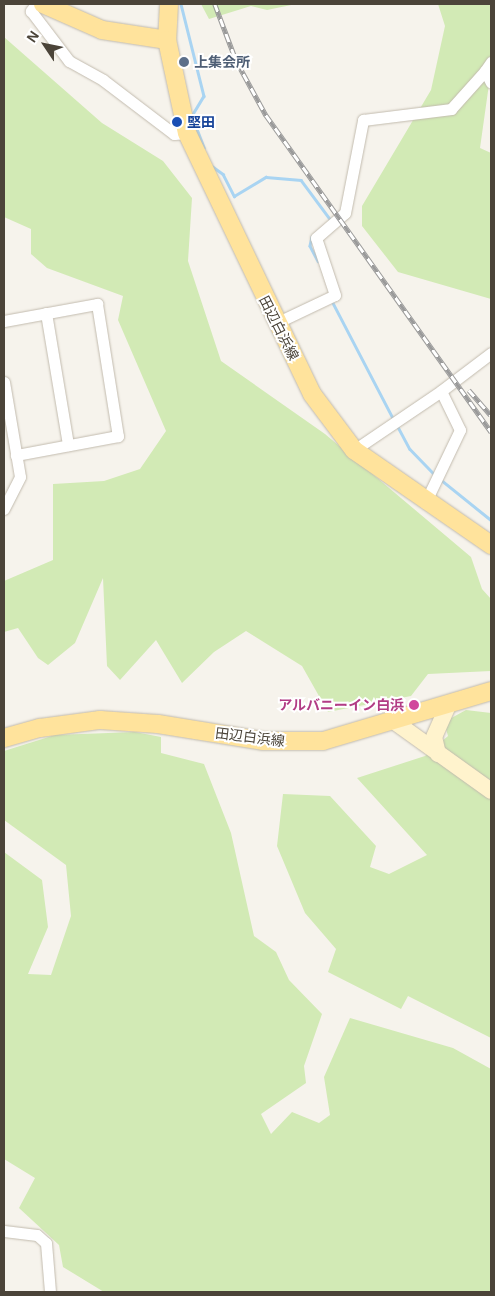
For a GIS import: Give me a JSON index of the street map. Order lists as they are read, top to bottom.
{
  "streets": {
    "main road": ["田辺白浜線"]
  },
  "places": ["上集会所", "堅田", "アルバニーイン白浜"],
  "north": "top left"
}
